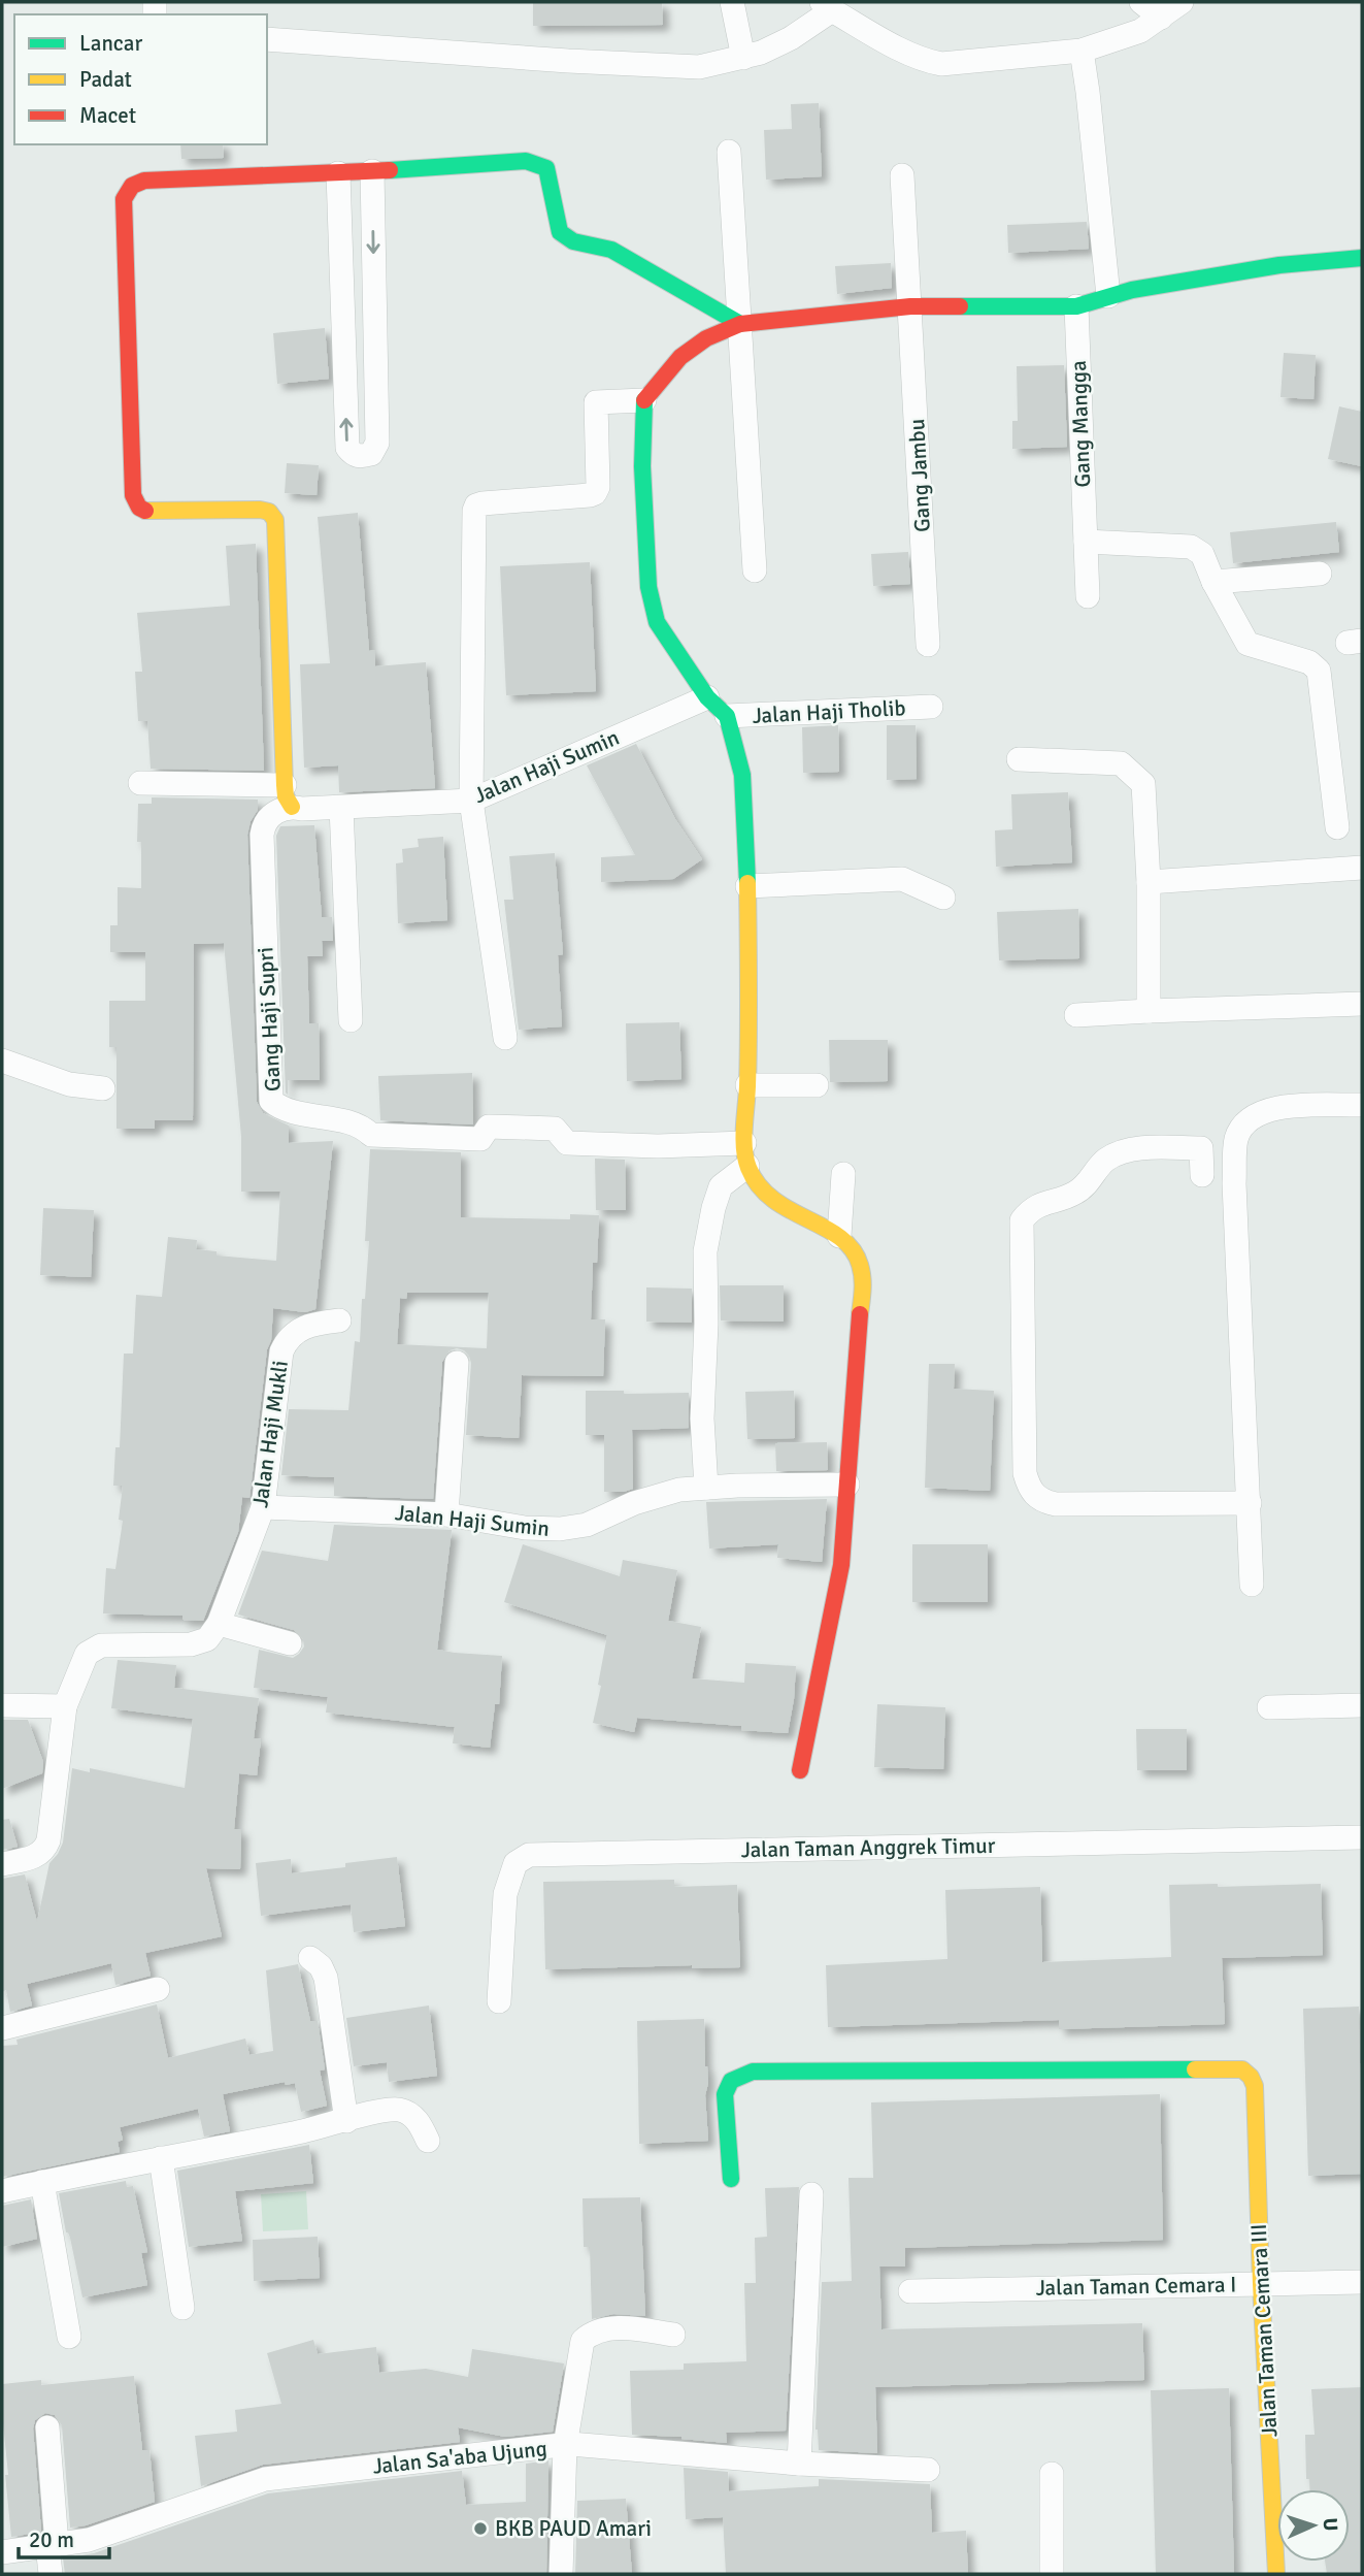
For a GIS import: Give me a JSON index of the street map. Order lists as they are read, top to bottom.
{
  "streets": {
    "street": [
      "Gang Mangga",
      "Gang Jambu",
      "Jalan Haji Tholib",
      "Jalan Haji Sumin",
      "Gang Haji Supri",
      "Jalan Haji Mukli",
      "Jalan Taman Anggrek Timur",
      "Jalan Taman Cemara I",
      "Jalan Taman Cemara III",
      "Jalan Sa'aba Ujung"
    ]
  },
  "crossings": [
    ["Jalan Haji Sumin", "Gang Haji Supri"],
    ["Jalan Haji Sumin", "Jalan Haji Mukli"],
    ["Jalan Taman Cemara I", "Jalan Taman Cemara III"]
  ],
  "places": ["BKB PAUD Amari"],
  "legend": ["Lancar", "Padat", "Macet"],
  "scale_bar": "20 m",
  "north": "right"
}
